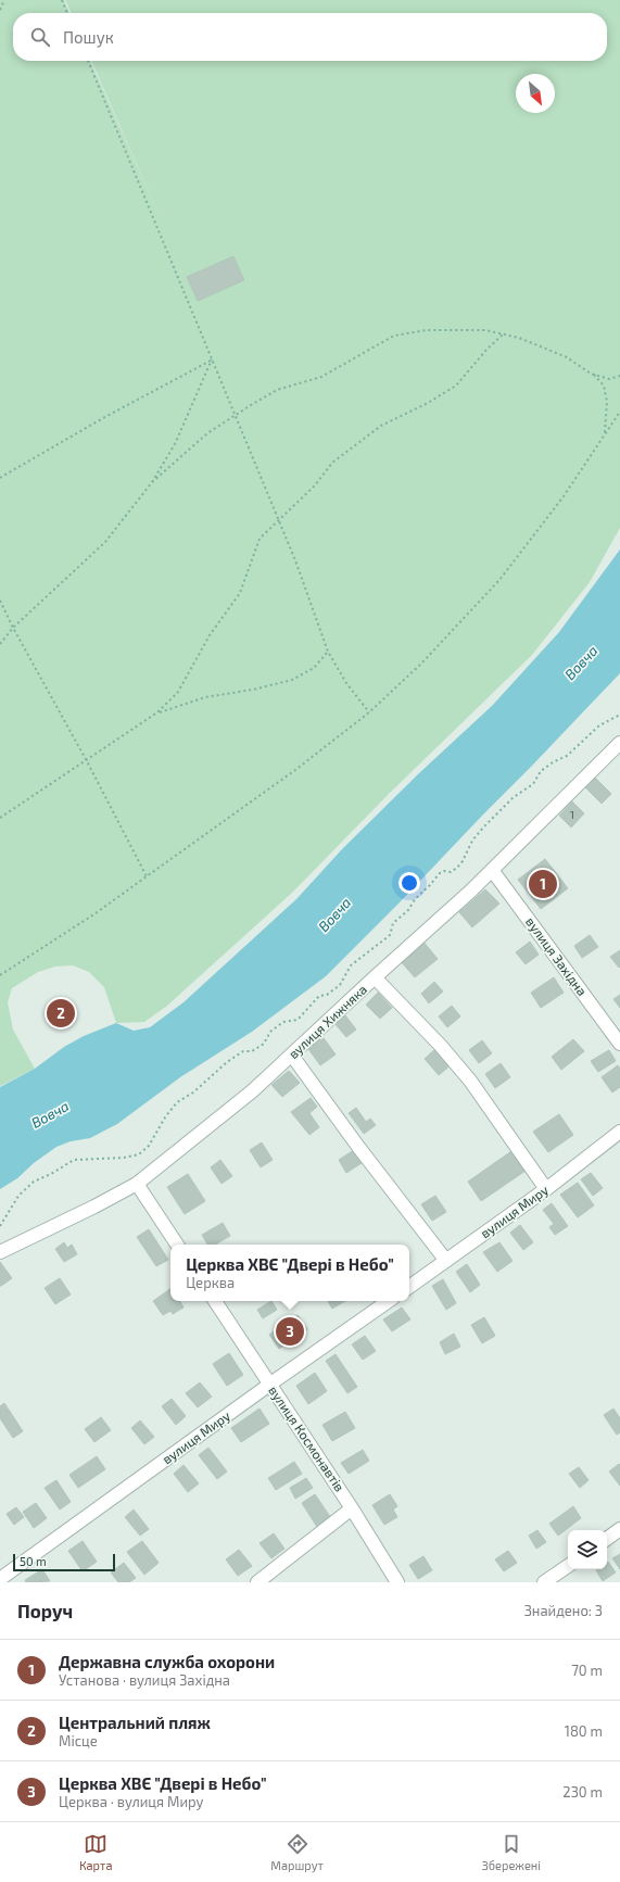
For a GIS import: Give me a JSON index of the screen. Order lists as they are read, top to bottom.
{
  "streets": {
    "street": [
      "вулиця Західна",
      "вулиця Хижняка",
      "вулиця Миру",
      "вулиця Космонавтів"
    ]
  },
  "crossings": [
    ["вулиця Західна", "вулиця Хижняка"],
    ["вулиця Миру", "вулиця Космонавтів"]
  ],
  "water": ["Вовча"],
  "house_numbers": ["1"],
  "scale_bar": "50 m",
  "north": "bottom right",
  "page": {
    "search": "Пошук",
    "pins": ["1", "2", "3"],
    "popup": ["Церква ХВЄ \"Двері в Небо\"", "Церква"],
    "scale": "50 m",
    "heading": ["Поруч", "Знайдено: 3"],
    "list": [
      {
        "mark": "1",
        "name": "Державна служба охорони",
        "note": "Установа · вулиця Західна",
        "value": "70 m"
      },
      {
        "mark": "2",
        "name": "Центральний пляж",
        "note": "Місце",
        "value": "180 m"
      },
      {
        "mark": "3",
        "name": "Церква ХВЄ \"Двері в Небо\"",
        "note": "Церква · вулиця Миру",
        "value": "230 m"
      }
    ],
    "nav": ["Карта", "Маршрут", "Збережені"]
  }
}
